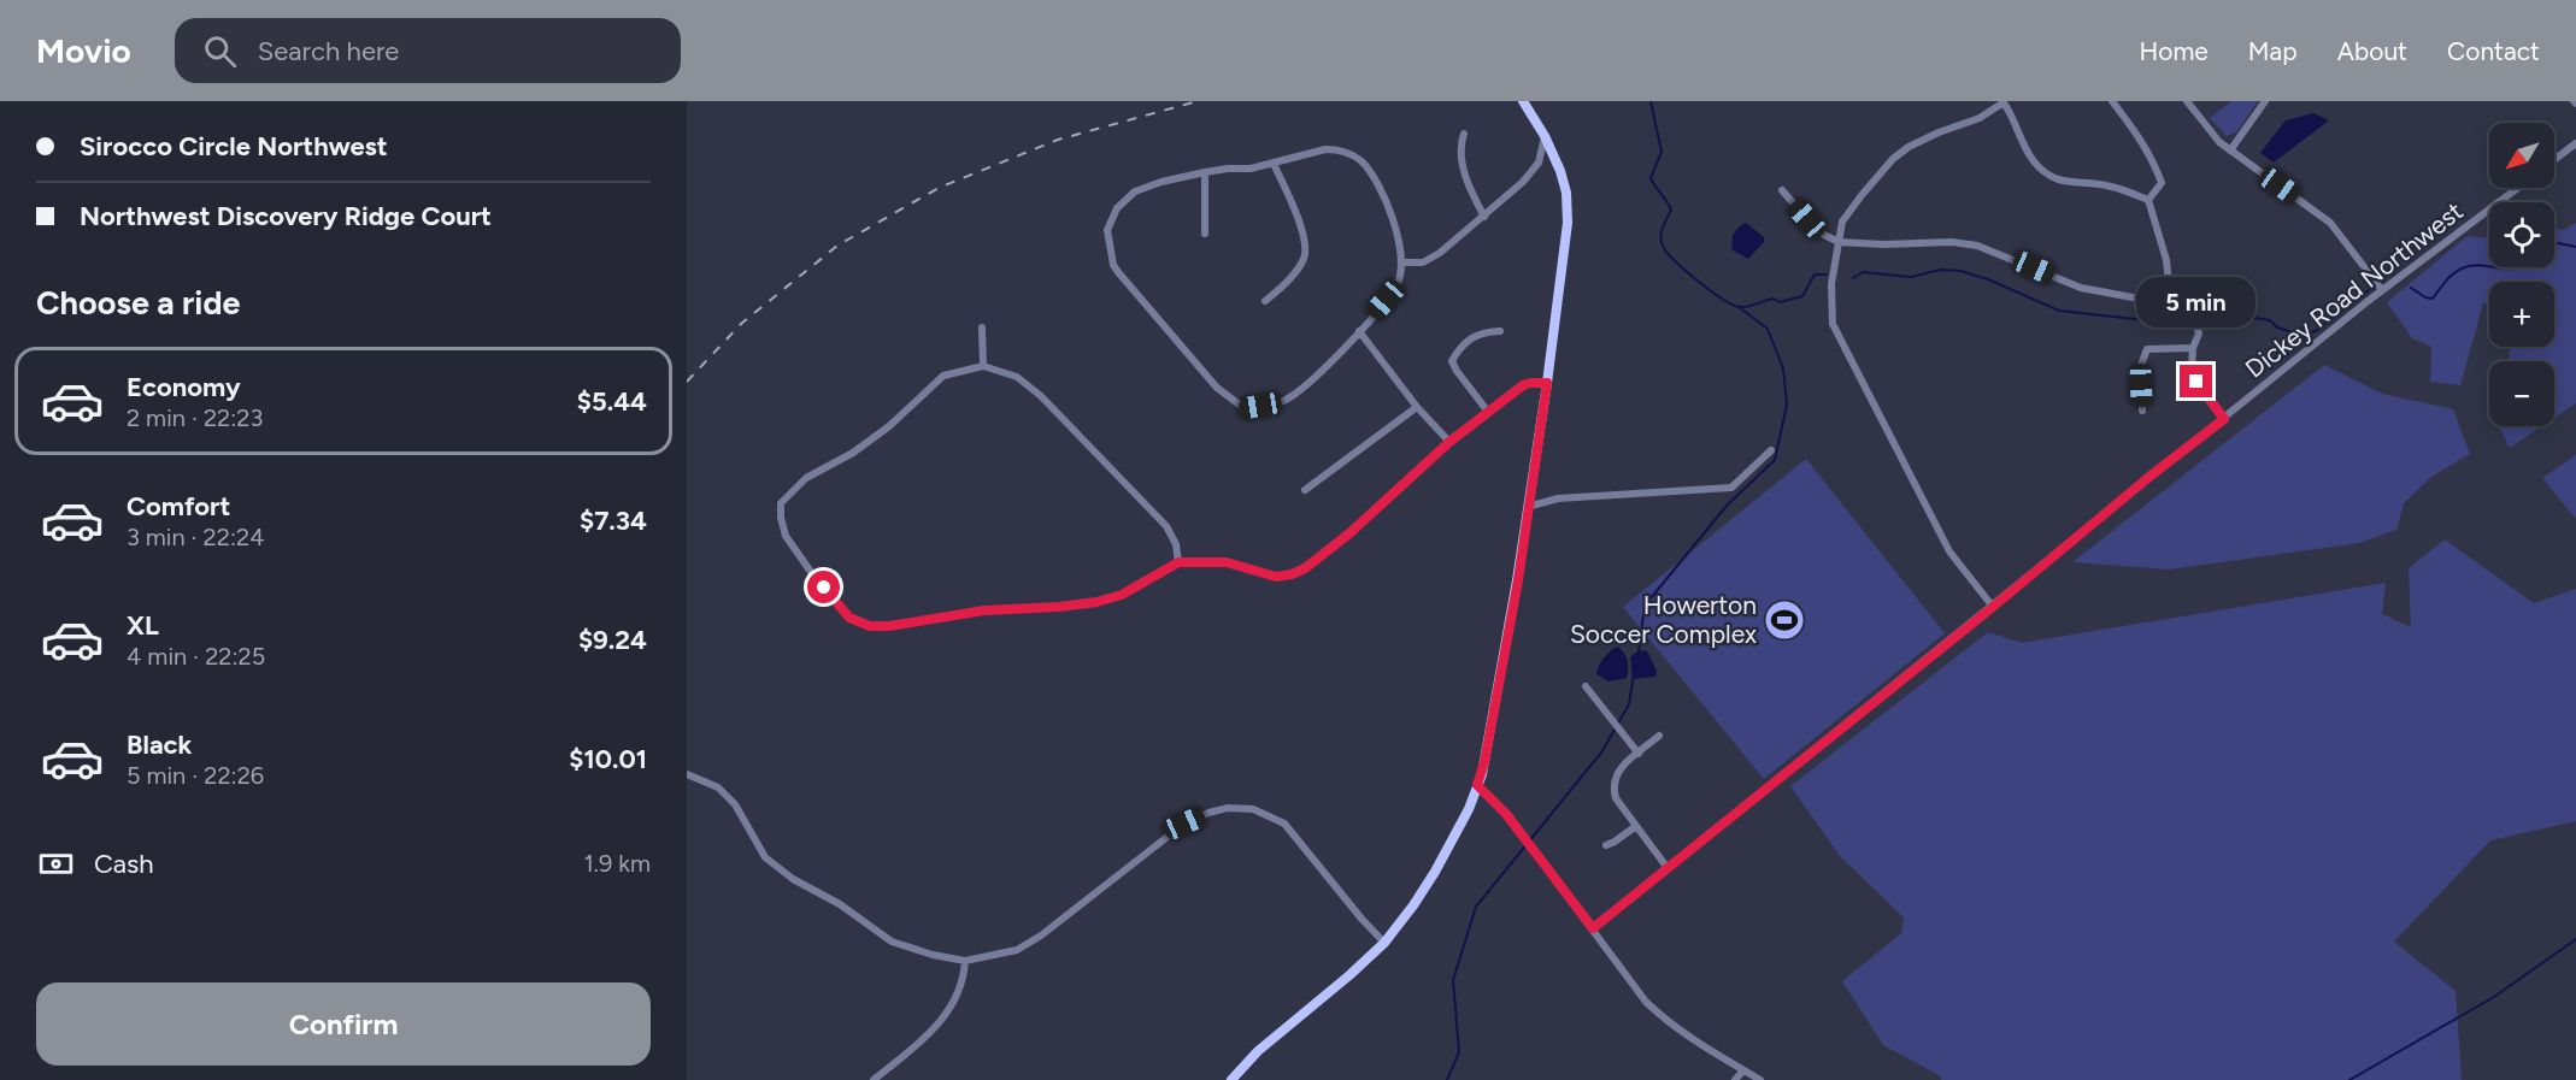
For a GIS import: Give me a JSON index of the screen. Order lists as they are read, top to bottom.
{
  "streets": {
    "street": ["Dickey Road Northwest"]
  },
  "places": {
    "sports": ["Howerton Soccer Complex"]
  },
  "north": "bottom left",
  "page": {
    "header": "Movio",
    "search": "Search here",
    "nav": [
      "Home",
      "Map",
      "About",
      "Contact"
    ],
    "banner": ["Sirocco Circle Northwest", "Northwest Discovery Ridge Court"],
    "map_buttons": ["+", "−"],
    "heading": "Choose a ride",
    "bubble": "5 min",
    "list": [
      {
        "name": "Economy",
        "note": "2 min · 22:23",
        "value": "$5.44"
      },
      {
        "name": "Comfort",
        "note": "3 min · 22:24",
        "value": "$7.34"
      },
      {
        "name": "XL",
        "note": "4 min · 22:25",
        "value": "$9.24"
      },
      {
        "name": "Black",
        "note": "5 min · 22:26",
        "value": "$10.01"
      }
    ],
    "pay": ["Cash", "1.9 km"],
    "buttons": "Confirm"
  }
}
